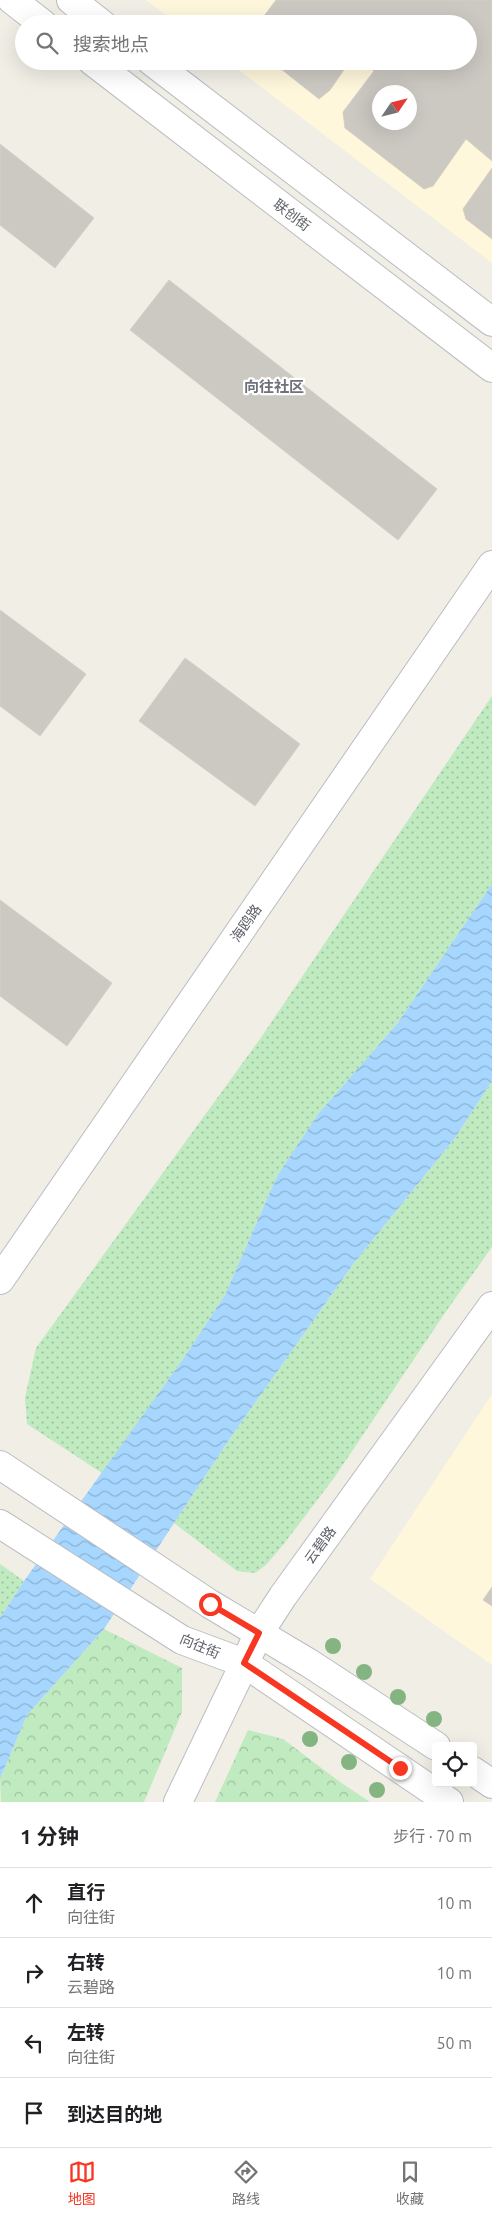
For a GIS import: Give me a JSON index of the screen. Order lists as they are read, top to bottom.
{
  "streets": {
    "street": [
      "联创街",
      "海鸥路",
      "云碧路",
      "向往街"
    ]
  },
  "crossings": [
    ["云碧路", "向往街"]
  ],
  "districts": ["向往社区"],
  "north": "top right",
  "page": {
    "search": "搜索地点",
    "heading": ["1 分钟", "步行 · 70 m"],
    "list": [
      ["直行", "向往街", "10 m"],
      ["右转", "云碧路", "10 m"],
      ["左转", "向往街", "50 m"],
      "到达目的地"
    ],
    "nav": ["地图", "路线", "收藏"]
  }
}
